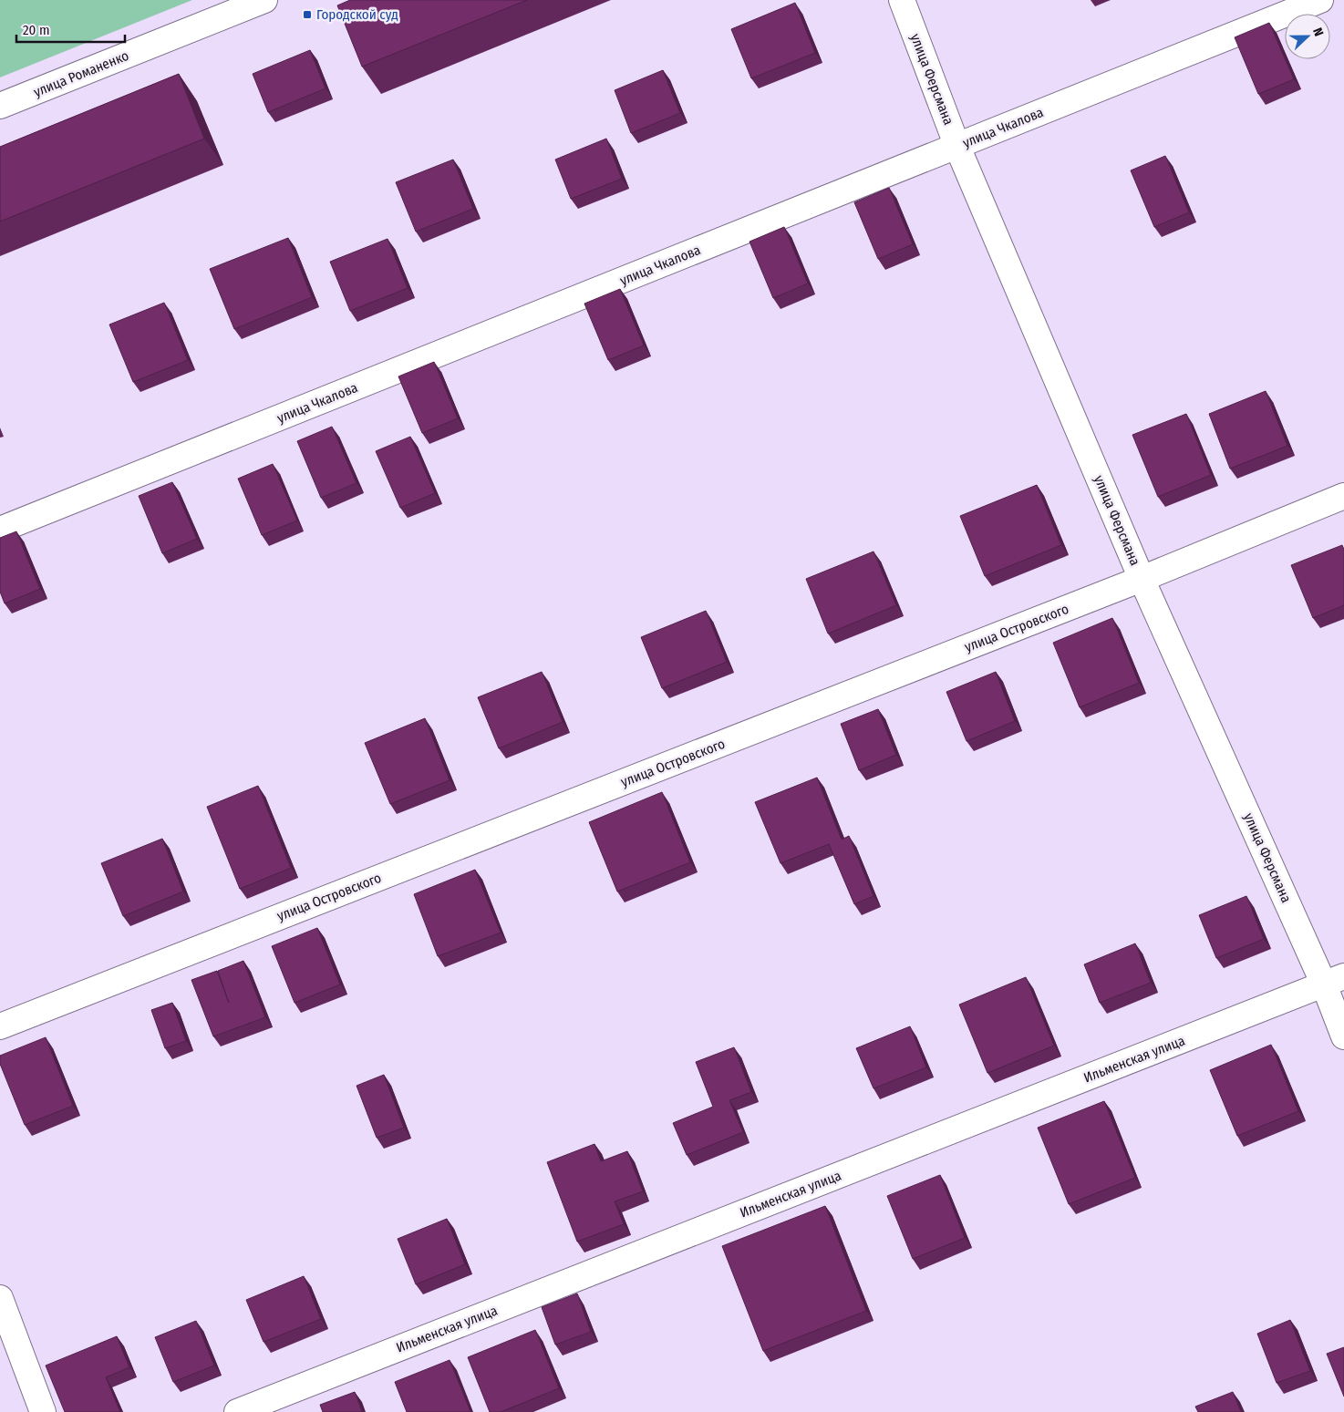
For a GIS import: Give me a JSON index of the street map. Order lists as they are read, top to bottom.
{
  "streets": {
    "street": [
      "улица Романенко",
      "улица Ферсмана",
      "улица Чкалова",
      "улица Островского",
      "Ильменская улица"
    ]
  },
  "crossings": [
    ["улица Ферсмана", "улица Чкалова"],
    ["улица Ферсмана", "улица Островского"],
    ["улица Ферсмана", "Ильменская улица"]
  ],
  "places": {
    "transit": ["Городской суд"]
  },
  "scale_bar": "20 m",
  "north": "right"
}
